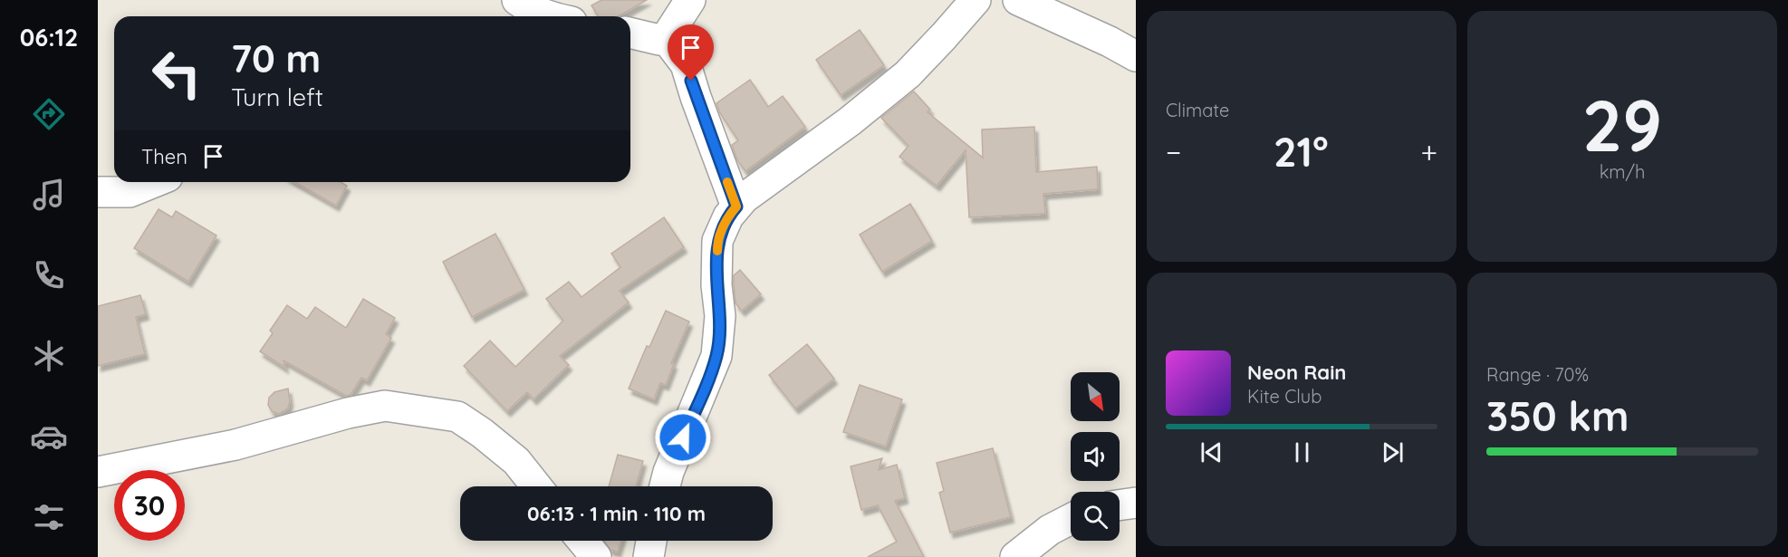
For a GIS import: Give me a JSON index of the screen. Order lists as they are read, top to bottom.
{
  "north": "bottom right",
  "page": {
    "tabs": "06:12",
    "tile": [
      "Climate",
      ["29", "km/h"],
      ["Range · 70%", "350 km"]
    ],
    "turn": ["70 m", "Turn left"],
    "heat": ["−", "21°", "+"],
    "then": "Then",
    "song": ["Neon Rain", "Kite Club"],
    "limit": "30",
    "trip": "06:13 · 1 min · 110 m"
  }
}
